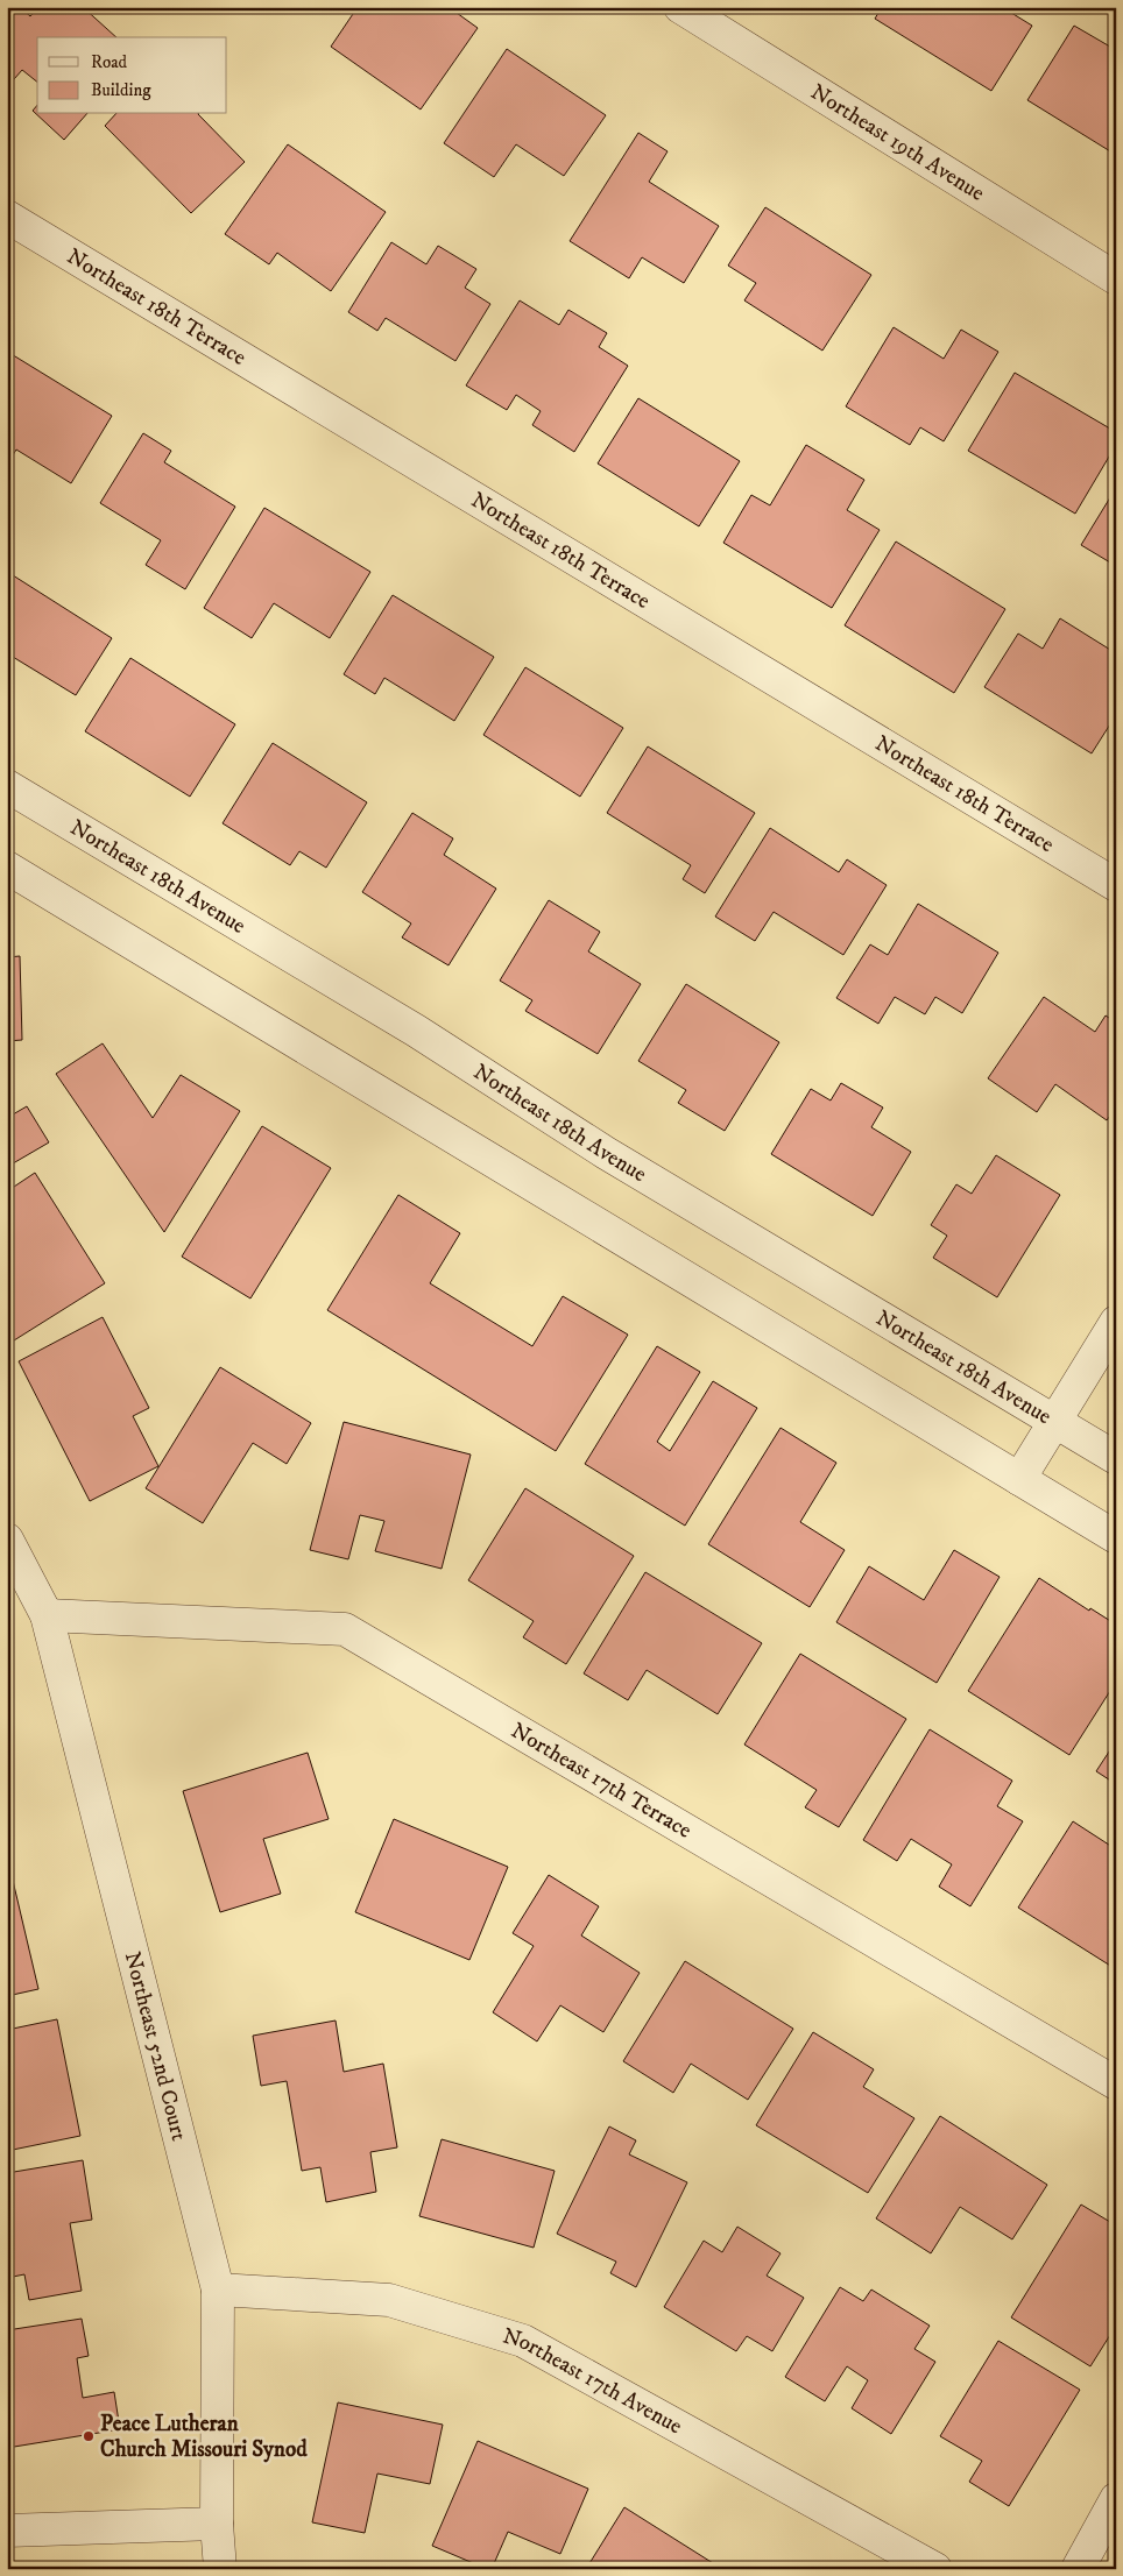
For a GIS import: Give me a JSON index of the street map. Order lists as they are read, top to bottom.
{
  "streets": {
    "street": [
      "Northeast 19th Avenue",
      "Northeast 18th Terrace",
      "Northeast 18th Avenue",
      "Northeast 17th Terrace",
      "Northeast 52nd Court",
      "Northeast 17th Avenue"
    ]
  },
  "crossings": [
    ["Northeast 17th Terrace", "Northeast 52nd Court"],
    ["Northeast 52nd Court", "Northeast 17th Avenue"]
  ],
  "places": ["Peace Lutheran Church Missouri Synod"],
  "legend": ["Road", "Building"]
}
